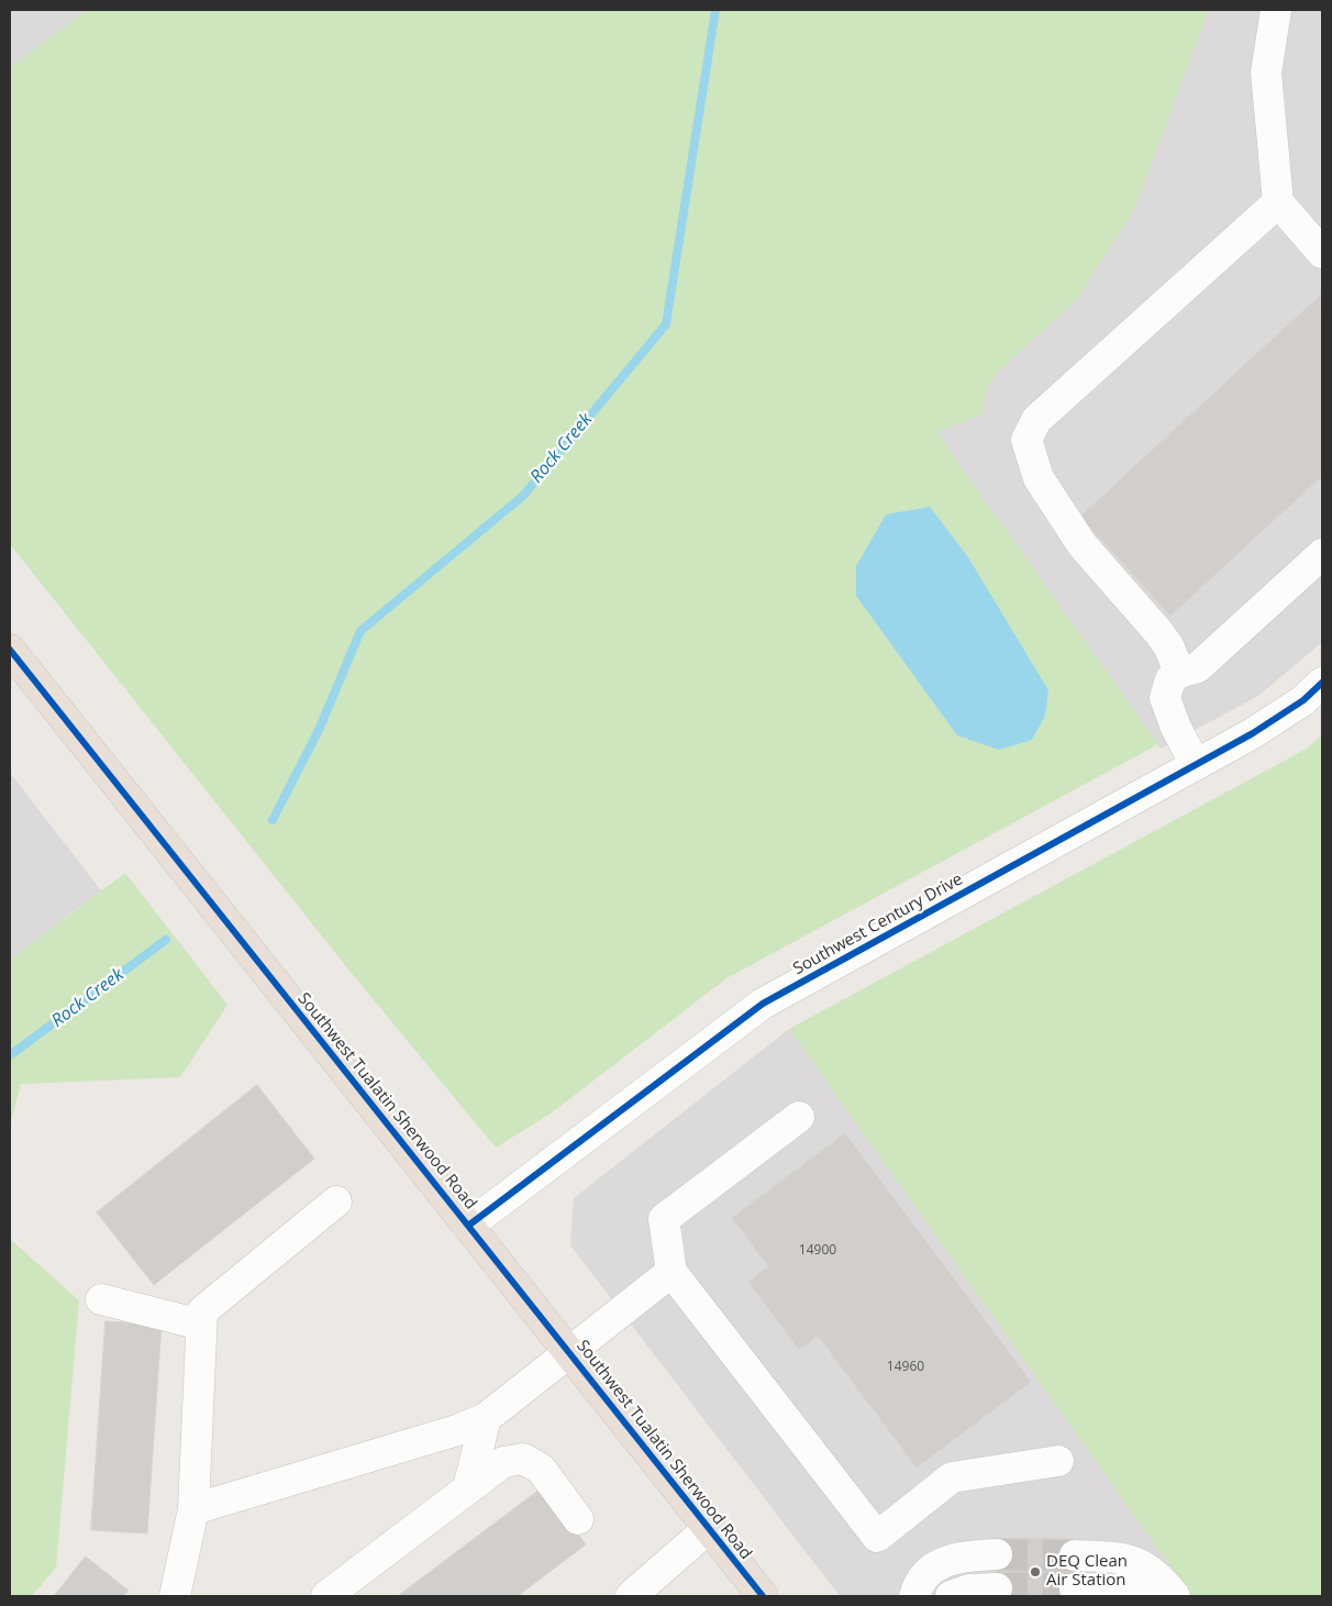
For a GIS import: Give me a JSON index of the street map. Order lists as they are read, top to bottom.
{
  "streets": {
    "highway": ["Southwest Tualatin Sherwood Road"],
    "street": ["Southwest Century Drive"]
  },
  "crossings": [
    ["Southwest Century Drive", "Southwest Tualatin Sherwood Road"]
  ],
  "water": ["Rock Creek"],
  "places": ["DEQ Clean Air Station"],
  "house_numbers": ["14900", "14960"]
}
